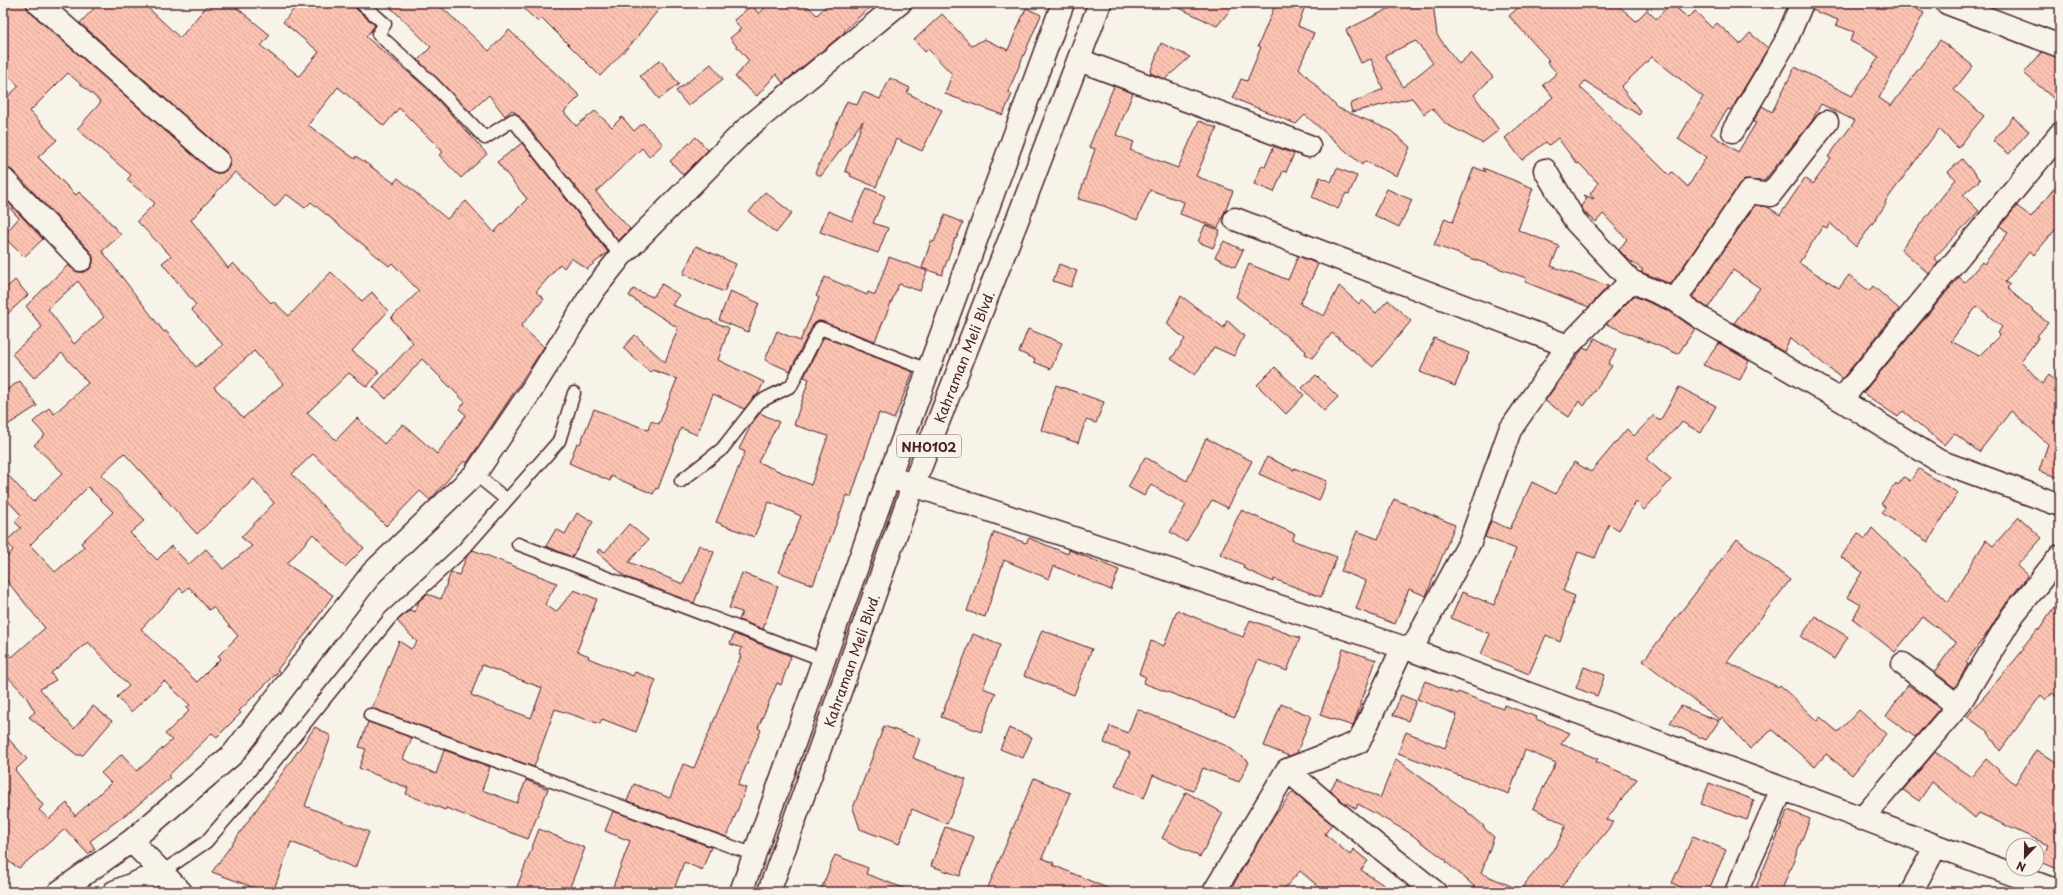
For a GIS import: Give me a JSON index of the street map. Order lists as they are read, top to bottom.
{
  "streets": {
    "main road": ["Kahraman Meli Blvd.", "NH0102"]
  },
  "north": "bottom"
}
